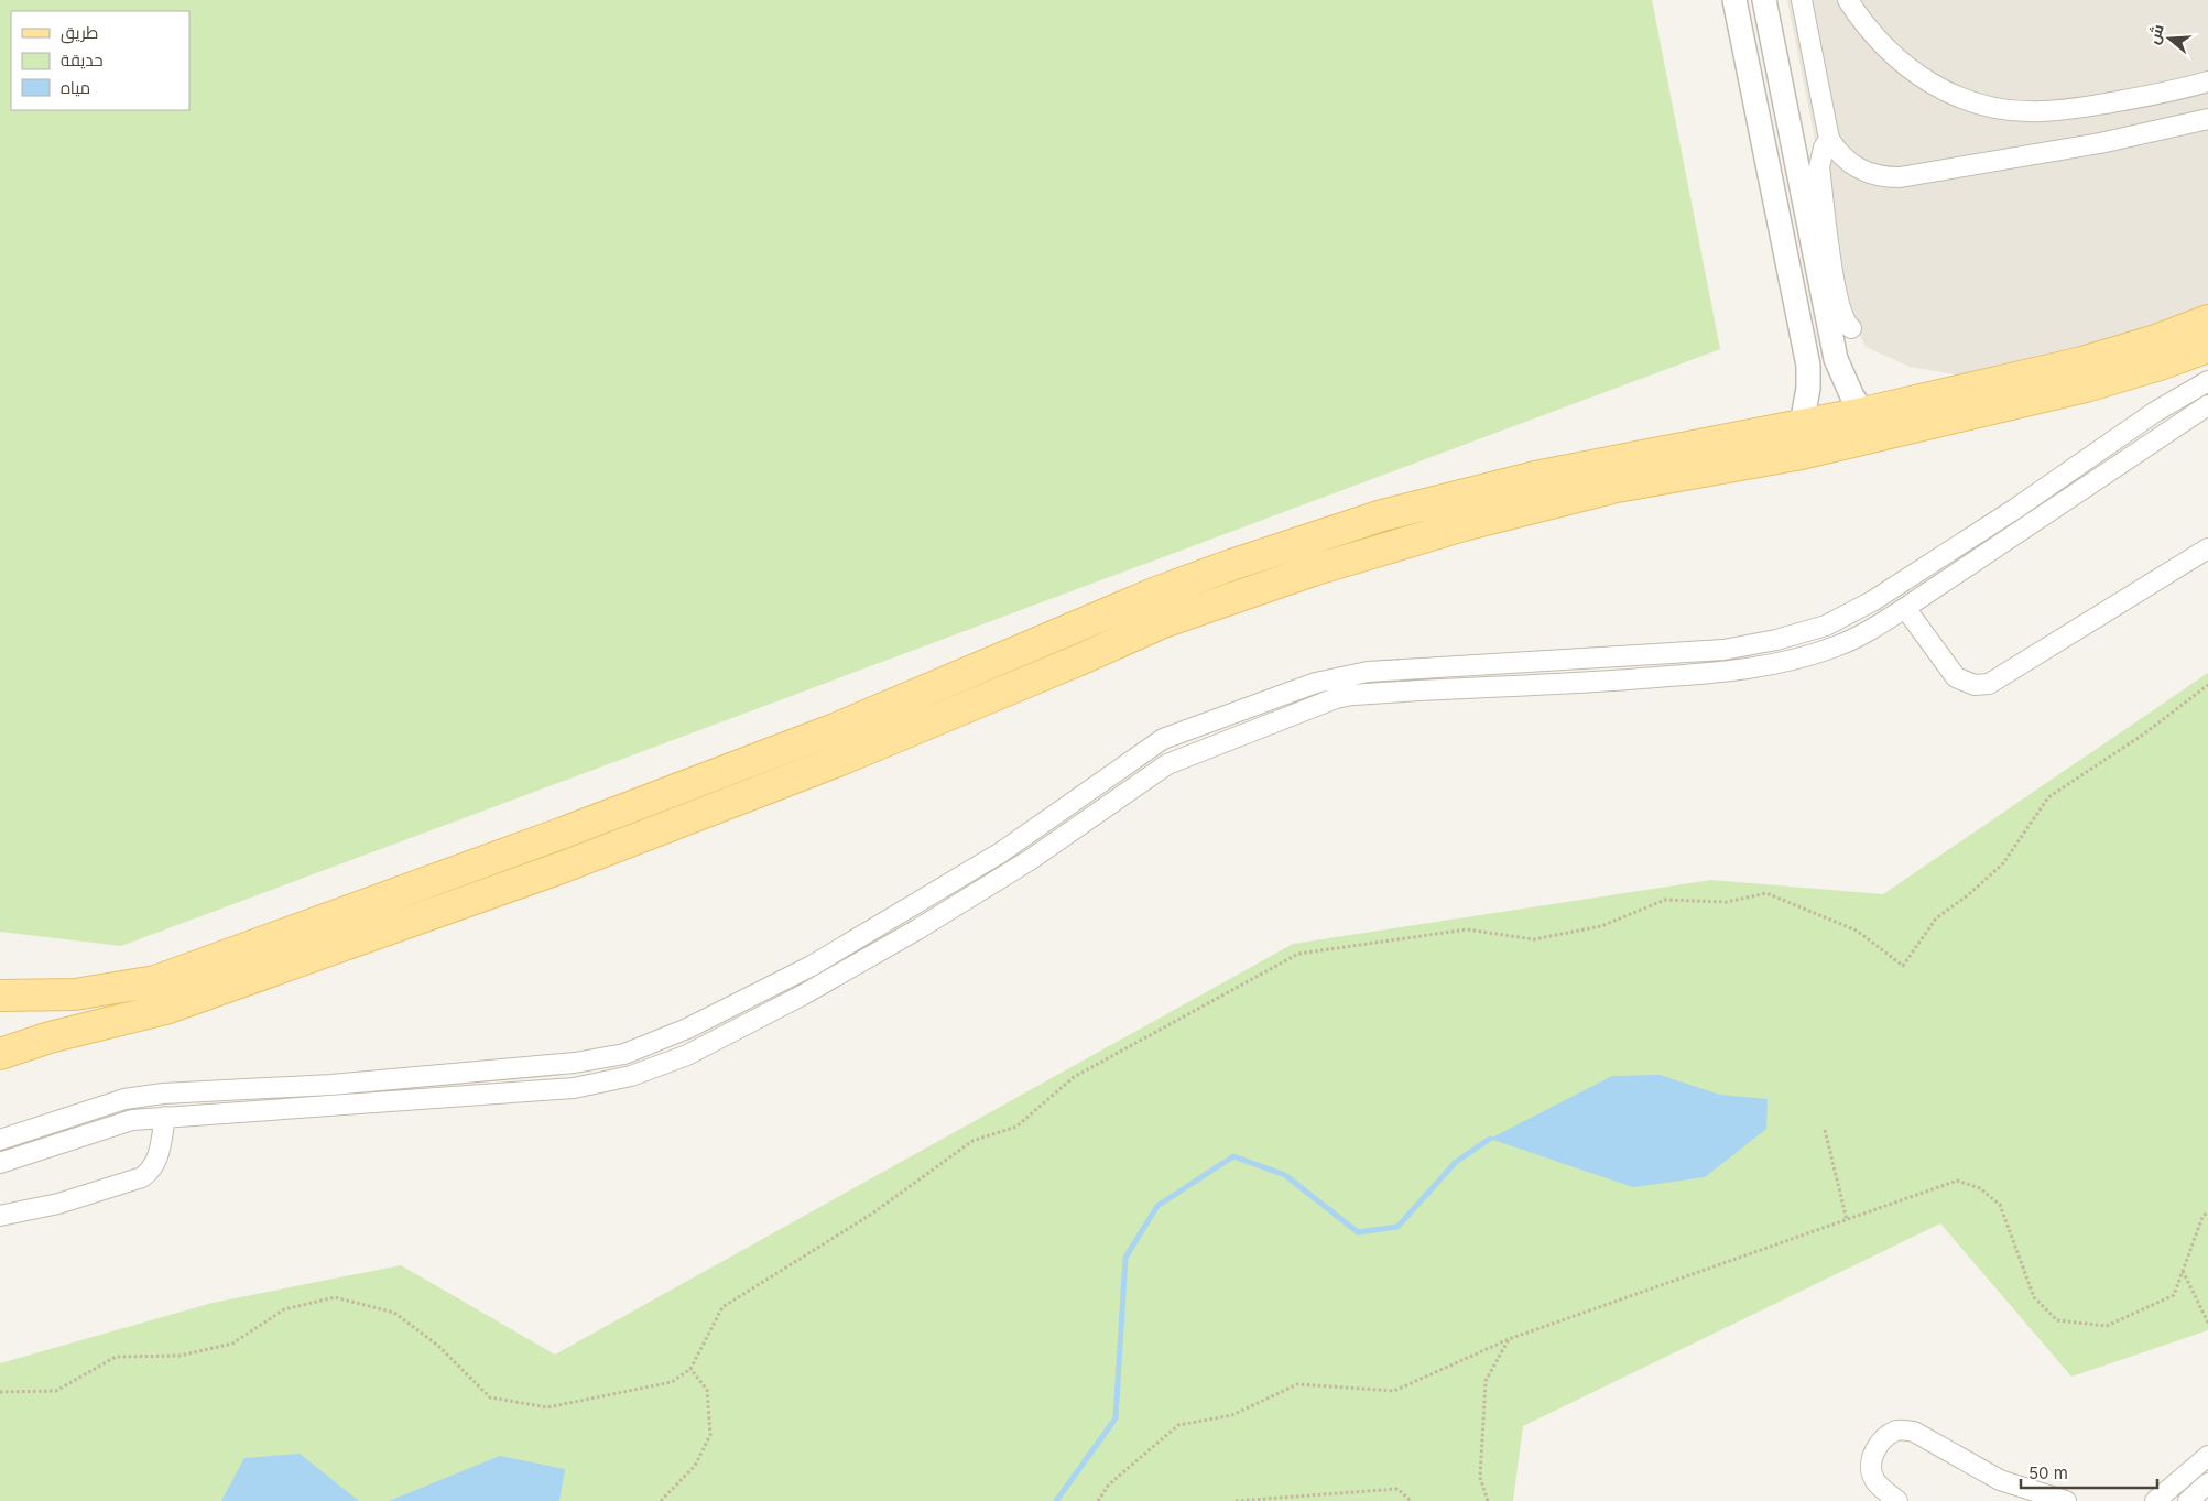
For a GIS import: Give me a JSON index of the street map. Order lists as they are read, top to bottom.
{
  "legend": ["طريق", "حديقة", "مياه"],
  "scale_bar": "50 m",
  "north": "left"
}
